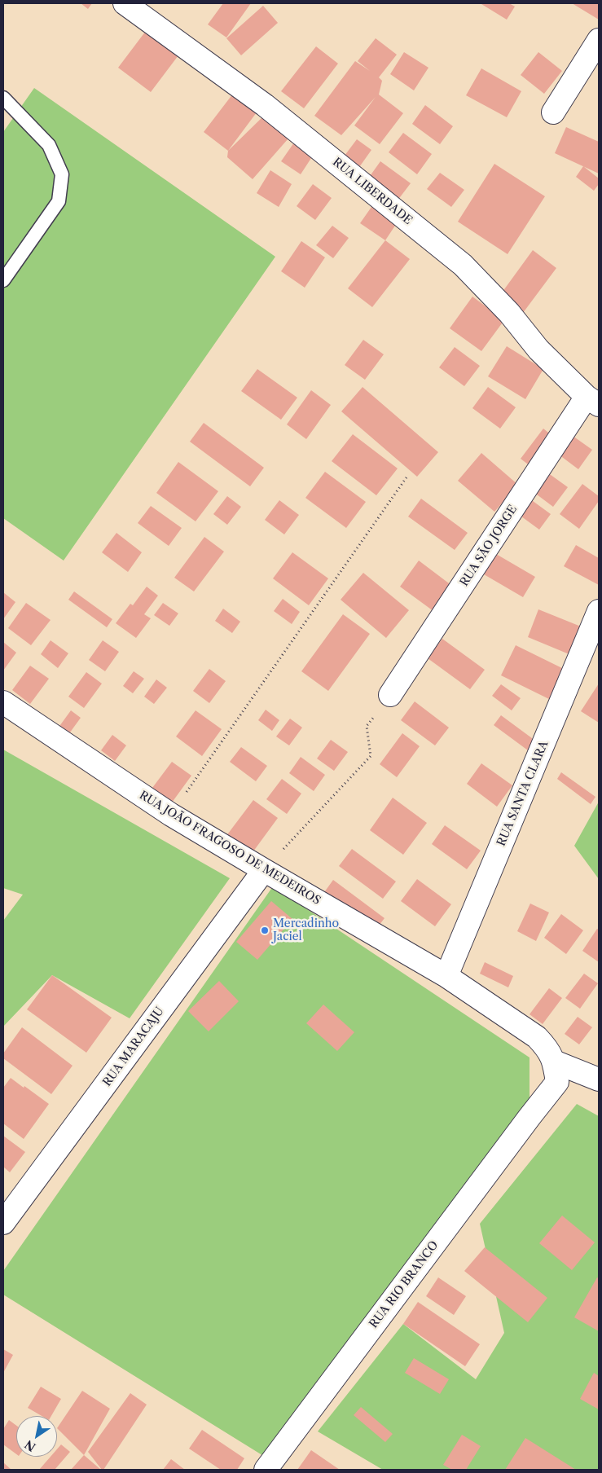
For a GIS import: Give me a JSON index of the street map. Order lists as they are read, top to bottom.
{
  "streets": {
    "street": [
      "RUA LIBERDADE",
      "RUA SÃO JORGE",
      "RUA SANTA CLARA",
      "RUA JOÃO FRAGOSO DE MEDEIROS",
      "RUA MARACAJU",
      "RUA RIO BRANCO"
    ]
  },
  "crossings": [
    ["RUA LIBERDADE", "RUA SÃO JORGE"],
    ["RUA SANTA CLARA", "RUA JOÃO FRAGOSO DE MEDEIROS"],
    ["RUA JOÃO FRAGOSO DE MEDEIROS", "RUA MARACAJU"],
    ["RUA JOÃO FRAGOSO DE MEDEIROS", "RUA RIO BRANCO"]
  ],
  "places": ["Mercadinho Jaciel"],
  "north": "bottom left"
}
